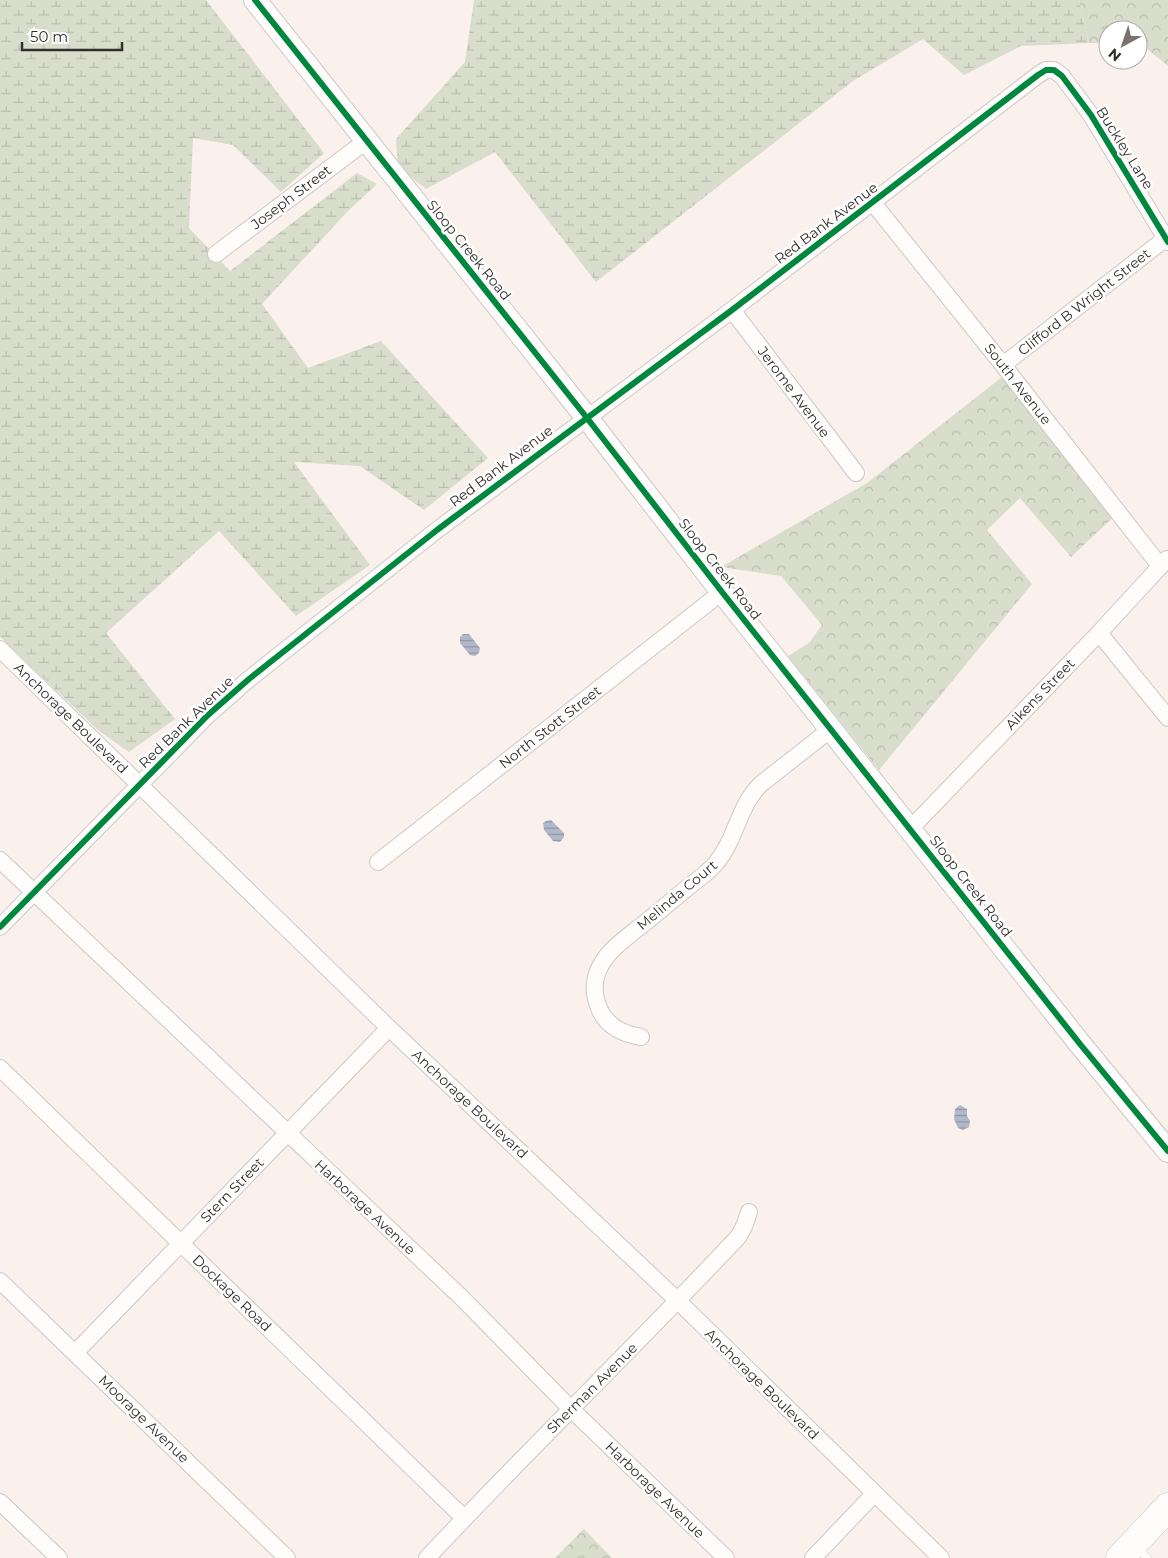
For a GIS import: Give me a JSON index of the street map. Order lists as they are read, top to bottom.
{
  "streets": {
    "street": [
      "Buckley Lane",
      "Joseph Street",
      "Red Bank Avenue",
      "Sloop Creek Road",
      "Clifford B Wright Street",
      "South Avenue",
      "Jerome Avenue",
      "Aikens Street",
      "Anchorage Boulevard",
      "North Stott Street",
      "Melinda Court",
      "Stern Street",
      "Harborage Avenue",
      "Dockage Road",
      "Sherman Avenue",
      "Moorage Avenue"
    ]
  },
  "crossings": [
    ["Buckley Lane", "Red Bank Avenue"],
    ["Buckley Lane", "Clifford B Wright Street"],
    ["Joseph Street", "Sloop Creek Road"],
    ["Red Bank Avenue", "Sloop Creek Road"],
    ["Red Bank Avenue", "South Avenue"],
    ["Red Bank Avenue", "Jerome Avenue"],
    ["Red Bank Avenue", "Anchorage Boulevard"],
    ["Red Bank Avenue", "Harborage Avenue"],
    ["Sloop Creek Road", "Aikens Street"],
    ["Sloop Creek Road", "North Stott Street"],
    ["Sloop Creek Road", "Melinda Court"],
    ["Clifford B Wright Street", "South Avenue"],
    ["South Avenue", "Aikens Street"],
    ["Anchorage Boulevard", "Stern Street"],
    ["Anchorage Boulevard", "Sherman Avenue"],
    ["Stern Street", "Harborage Avenue"],
    ["Stern Street", "Dockage Road"],
    ["Stern Street", "Moorage Avenue"],
    ["Harborage Avenue", "Sherman Avenue"],
    ["Dockage Road", "Sherman Avenue"]
  ],
  "scale_bar": "50 m",
  "north": "bottom left"
}
